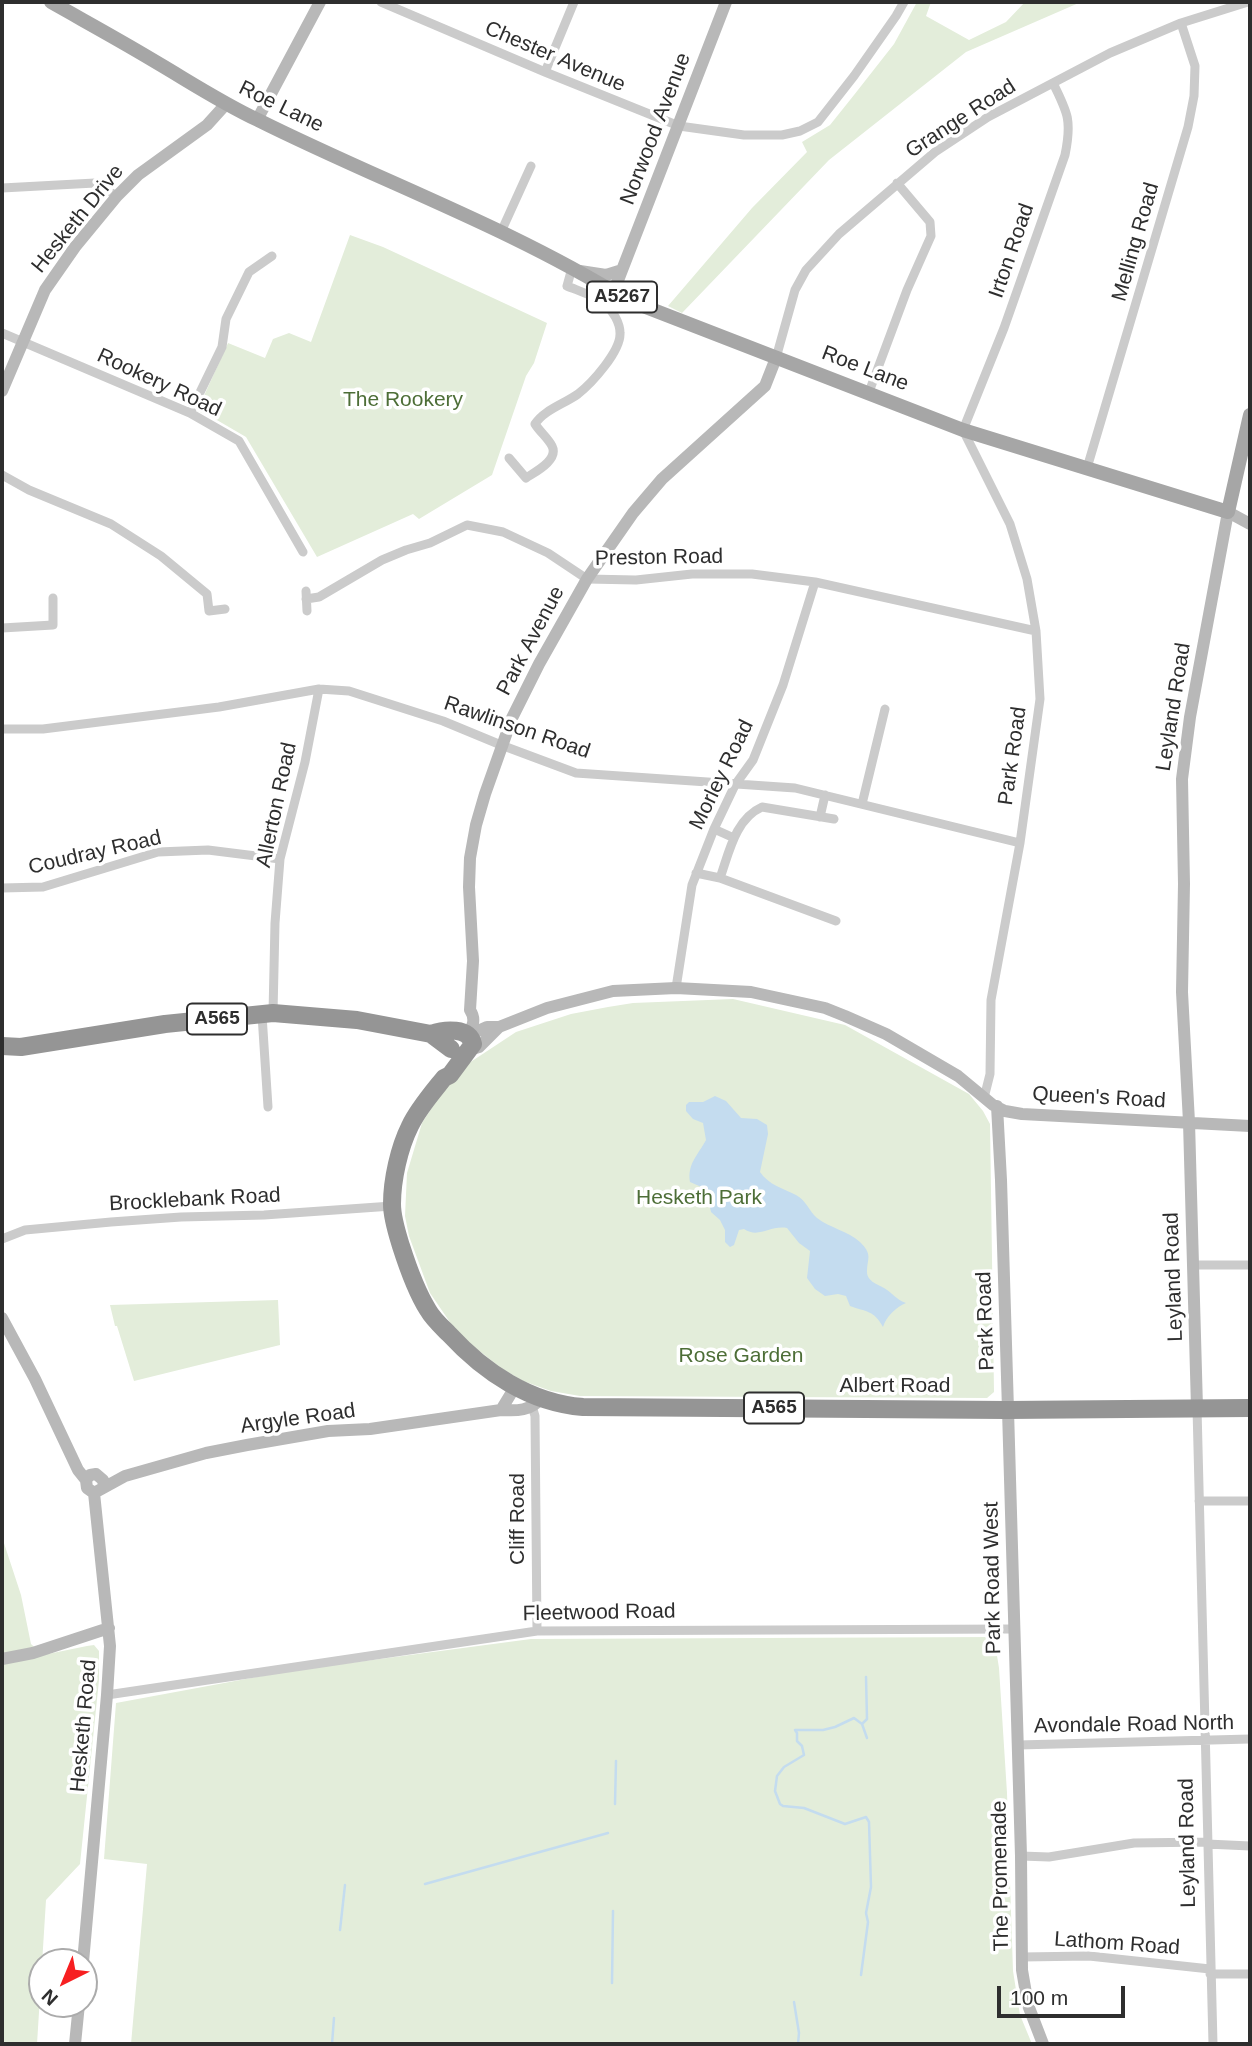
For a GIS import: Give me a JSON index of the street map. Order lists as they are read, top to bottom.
{
  "streets": {
    "highway": ["A565", "Albert Road"],
    "main road": ["Roe Lane", "A5267"],
    "street": [
      "Chester Avenue",
      "Grange Road",
      "Norwood Avenue",
      "Hesketh Drive",
      "Melling Road",
      "Irton Road",
      "Rookery Road",
      "Preston Road",
      "Park Avenue",
      "Leyland Road",
      "Rawlinson Road",
      "Park Road",
      "Morley Road",
      "Allerton Road",
      "Coudray Road",
      "Queen's Road",
      "Brocklebank Road",
      "Argyle Road",
      "Cliff Road",
      "Park Road West",
      "Fleetwood Road",
      "Avondale Road North",
      "Hesketh Road",
      "The Promenade",
      "Lathom Road"
    ]
  },
  "crossings": [
    ["Chester Avenue", "Norwood Avenue"],
    ["Roe Lane", "Grange Road"],
    ["Roe Lane", "Norwood Avenue"],
    ["Roe Lane", "Hesketh Drive"],
    ["Roe Lane", "Melling Road"],
    ["Roe Lane", "Irton Road"],
    ["Roe Lane", "Park Avenue"],
    ["Roe Lane", "Leyland Road"],
    ["Roe Lane", "Park Road"],
    ["Grange Road", "Melling Road"],
    ["Grange Road", "Irton Road"],
    ["Grange Road", "Park Avenue"],
    ["Hesketh Drive", "Rookery Road"],
    ["Irton Road", "Park Road"],
    ["Preston Road", "Park Avenue"],
    ["Preston Road", "Park Road"],
    ["Preston Road", "Morley Road"],
    ["Park Avenue", "Rawlinson Road"],
    ["Park Avenue", "A565"],
    ["Park Avenue", "Queen's Road"],
    ["Leyland Road", "Queen's Road"],
    ["Leyland Road", "Albert Road"],
    ["Leyland Road", "Avondale Road North"],
    ["Leyland Road", "Lathom Road"],
    ["Rawlinson Road", "Park Road"],
    ["Rawlinson Road", "Morley Road"],
    ["Rawlinson Road", "Allerton Road"],
    ["Park Road", "Queen's Road"],
    ["Park Road", "Albert Road"],
    ["Park Road", "Park Road West"],
    ["Morley Road", "Queen's Road"],
    ["Allerton Road", "Coudray Road"],
    ["Allerton Road", "A565"],
    ["A565", "Queen's Road"],
    ["A565", "Brocklebank Road"],
    ["A565", "Albert Road"],
    ["A565", "Argyle Road"],
    ["A565", "Cliff Road"],
    ["Albert Road", "Argyle Road"],
    ["Albert Road", "Cliff Road"],
    ["Albert Road", "Park Road West"],
    ["Argyle Road", "Cliff Road"],
    ["Argyle Road", "Hesketh Road"],
    ["Cliff Road", "Fleetwood Road"],
    ["Park Road West", "Fleetwood Road"],
    ["Park Road West", "Avondale Road North"],
    ["Park Road West", "The Promenade"],
    ["Fleetwood Road", "Hesketh Road"],
    ["Avondale Road North", "The Promenade"],
    ["The Promenade", "Lathom Road"]
  ],
  "parks": ["The Rookery", "Hesketh Park", "Rose Garden"],
  "scale_bar": "100 m",
  "north": "bottom left"
}
